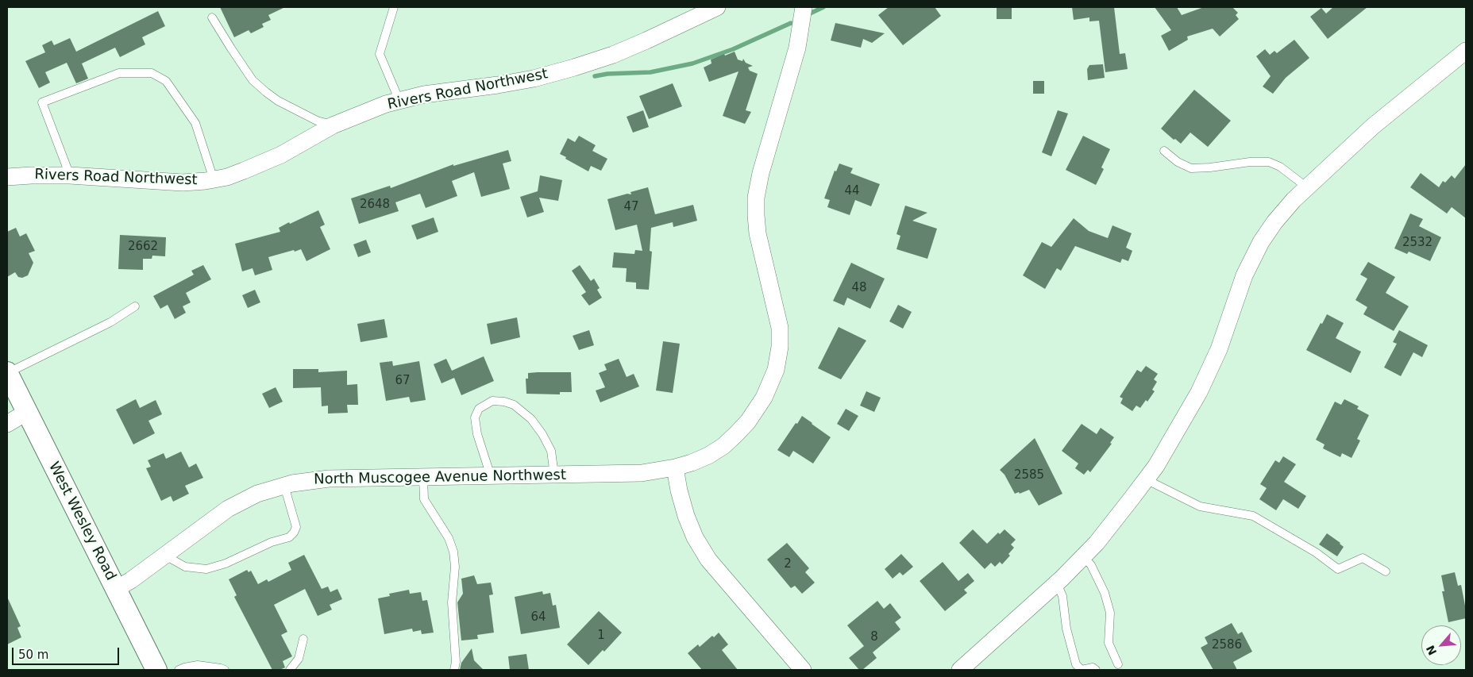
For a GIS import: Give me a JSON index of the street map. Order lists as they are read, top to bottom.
{
  "streets": {
    "street": ["Rivers Road Northwest", "North Muscogee Avenue Northwest", "West Wesley Road"]
  },
  "crossings": [
    ["North Muscogee Avenue Northwest", "West Wesley Road"]
  ],
  "house_numbers": [
    "44",
    "2648",
    "47",
    "2532",
    "2662",
    "48",
    "67",
    "2585",
    "2",
    "64",
    "1",
    "8",
    "2586"
  ],
  "scale_bar": "50 m",
  "north": "bottom left"
}
